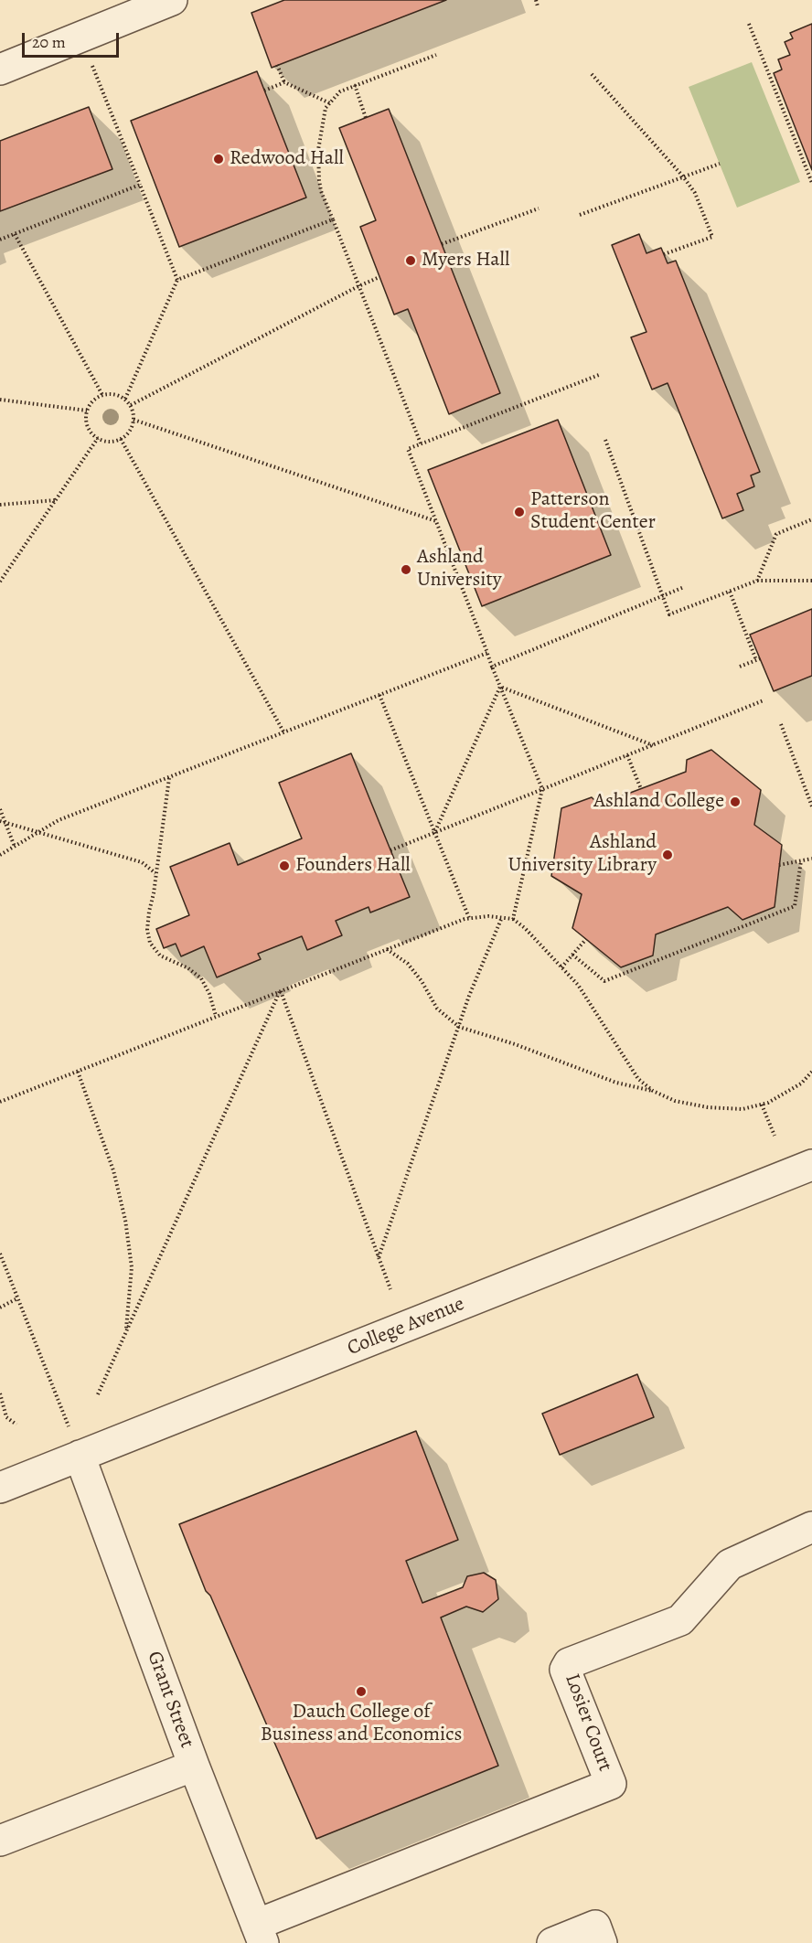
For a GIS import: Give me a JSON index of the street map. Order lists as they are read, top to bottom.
{
  "streets": {
    "street": ["College Avenue", "Grant Street", "Losier Court"]
  },
  "crossings": [
    ["College Avenue", "Grant Street"],
    ["Grant Street", "Losier Court"]
  ],
  "places": [
    "Redwood Hall",
    "Myers Hall",
    "Patterson Student Center",
    "Ashland University",
    "Ashland College",
    "Ashland University Library",
    "Founders Hall",
    "Dauch College of Business and Economics"
  ],
  "scale_bar": "20 m"
}
